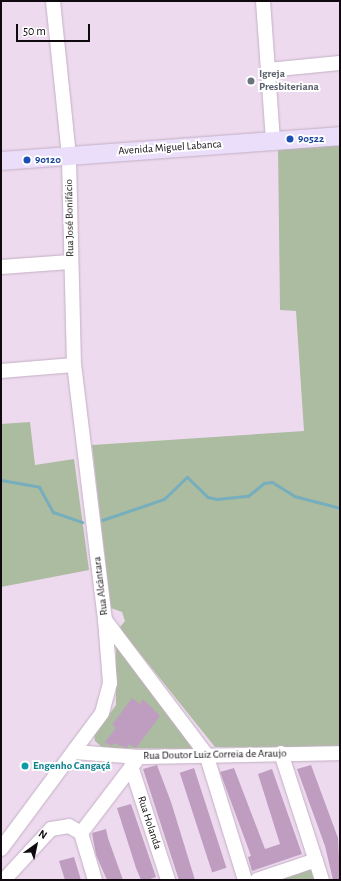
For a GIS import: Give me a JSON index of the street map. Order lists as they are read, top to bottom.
{
  "streets": {
    "main road": ["Avenida Miguel Labanca"],
    "street": [
      "Rua José Bonifácio",
      "Rua Alcântara",
      "Rua Doutor Luiz Correia de Araujo",
      "Rua Holanda"
    ]
  },
  "crossings": [
    ["Avenida Miguel Labanca", "Rua José Bonifácio"],
    ["Rua José Bonifácio", "Rua Alcântara"],
    ["Rua Doutor Luiz Correia de Araujo", "Rua Holanda"]
  ],
  "places": [
    "Igreja Presbiteriana",
    "90522",
    "90120",
    "Engenho Cangaçá"
  ],
  "scale_bar": "50 m",
  "north": "top right"
}
